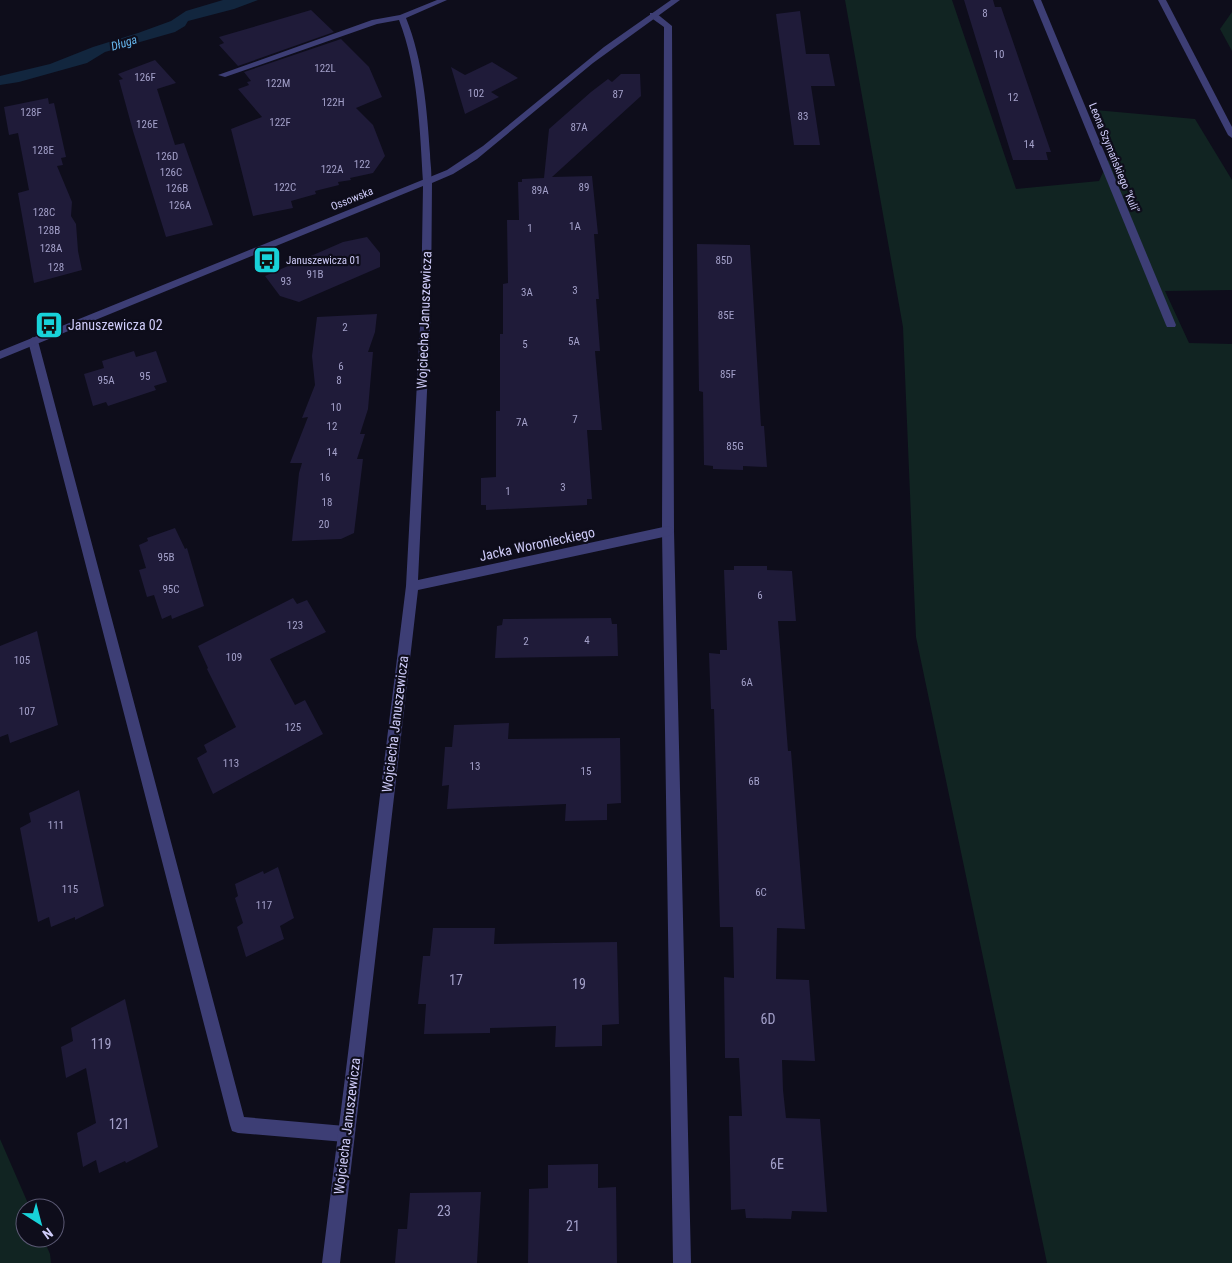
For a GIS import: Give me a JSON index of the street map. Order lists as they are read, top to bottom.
{
  "streets": {
    "street": [
      "Leona Szymańskiego \"Kuli\"",
      "Ossowska",
      "Wojciecha Januszewicza",
      "Jacka Woronieckiego"
    ]
  },
  "crossings": [
    ["Ossowska", "Wojciecha Januszewicza"],
    ["Wojciecha Januszewicza", "Jacka Woronieckiego"]
  ],
  "water": ["Długa"],
  "places": {
    "bus stop": ["Januszewicza 01", "Januszewicza 02"]
  },
  "house_numbers": [
    "8",
    "10",
    "122L",
    "126F",
    "122M",
    "102",
    "87",
    "12",
    "122H",
    "128F",
    "83",
    "122F",
    "126E",
    "87A",
    "14",
    "128E",
    "126D",
    "122",
    "122A",
    "126C",
    "122C",
    "89",
    "126B",
    "89A",
    "126A",
    "128C",
    "1A",
    "1",
    "128B",
    "128A",
    "85D",
    "128",
    "91B",
    "93",
    "3",
    "3A",
    "85E",
    "2",
    "5A",
    "5",
    "6",
    "85F",
    "95",
    "95A",
    "8",
    "10",
    "7",
    "7A",
    "12",
    "85G",
    "14",
    "16",
    "3",
    "1",
    "18",
    "20",
    "95B",
    "95C",
    "6",
    "123",
    "4",
    "2",
    "109",
    "105",
    "6A",
    "107",
    "125",
    "113",
    "13",
    "15",
    "6B",
    "111",
    "115",
    "6C",
    "117",
    "17",
    "19",
    "6D",
    "119",
    "121",
    "6E",
    "23",
    "21"
  ],
  "north": "bottom right"
}
